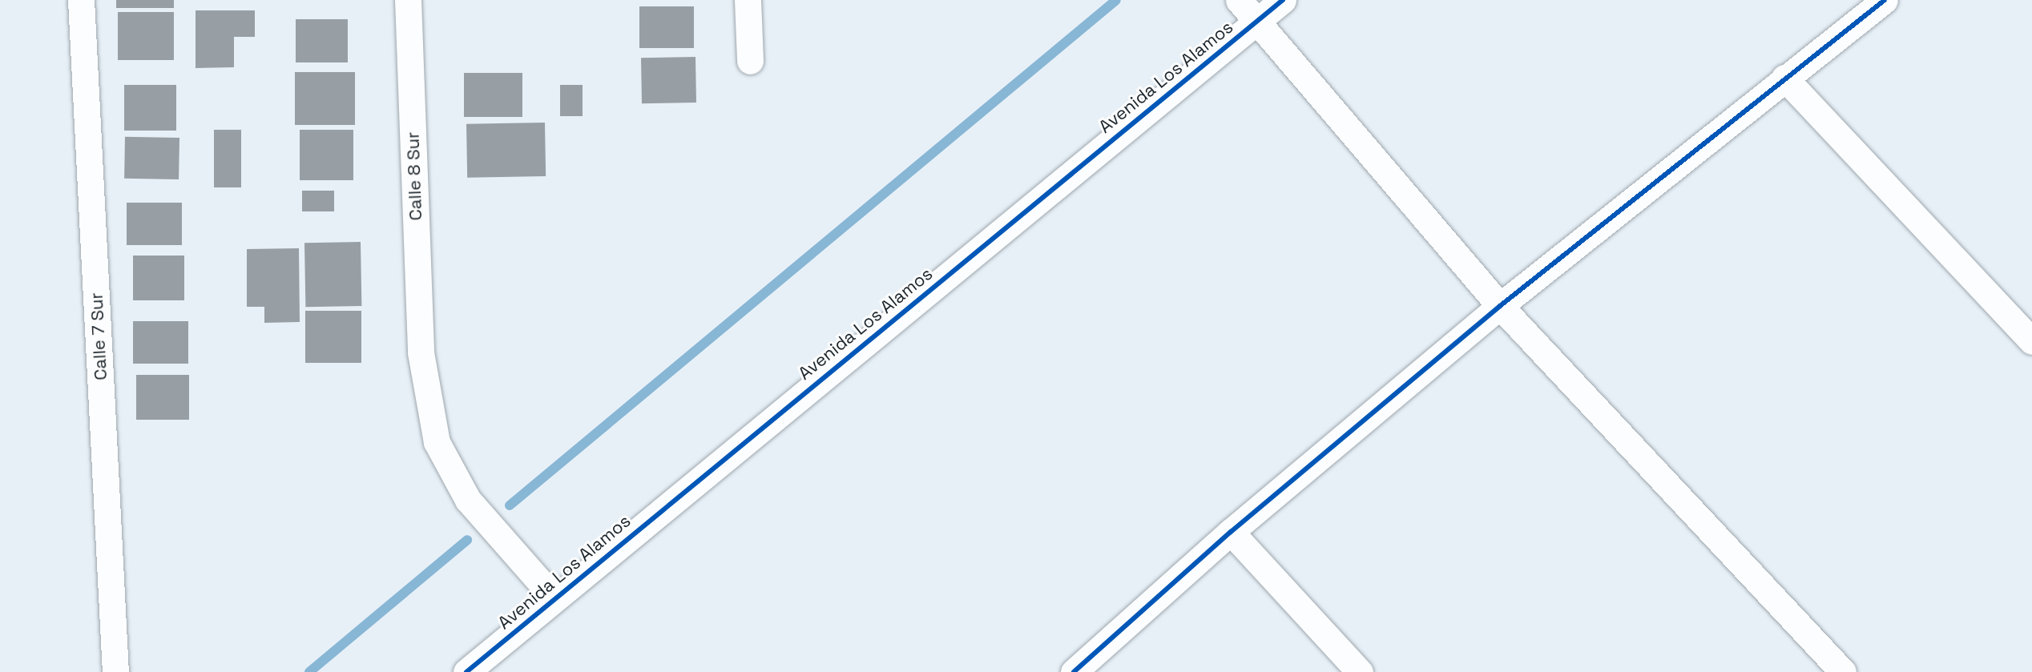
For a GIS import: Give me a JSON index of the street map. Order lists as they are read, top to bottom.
{
  "streets": {
    "street": ["Avenida Los Alamos", "Calle 8 Sur", "Calle 7 Sur"]
  },
  "crossings": [
    ["Avenida Los Alamos", "Calle 8 Sur"]
  ]
}
